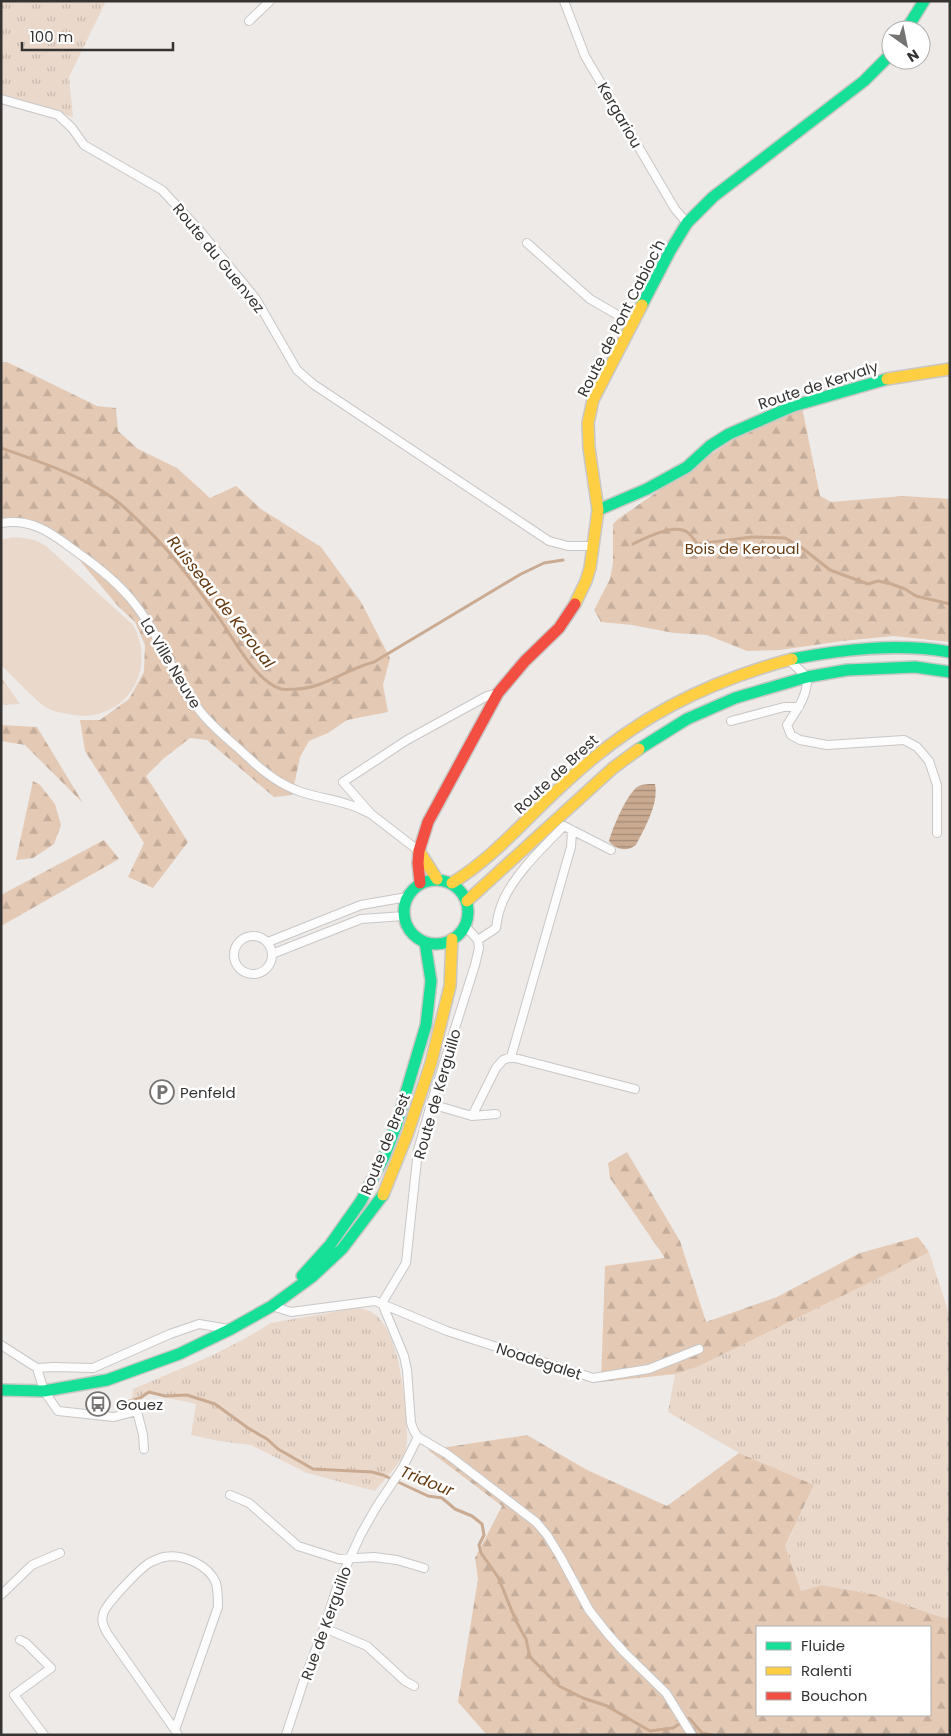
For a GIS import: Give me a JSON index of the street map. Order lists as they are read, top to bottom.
{
  "streets": {
    "main road": ["Route de Pont Cabioc'h", "Route de Kervaly", "Route de Brest"],
    "street": [
      "Kergariou",
      "Route du Guenvez",
      "La Ville Neuve",
      "Route de Kerguillo",
      "Noadegalet",
      "Rue de Kerguillo"
    ]
  },
  "crossings": [
    ["Kergariou", "Route de Pont Cabioc'h"],
    ["Route du Guenvez", "Route de Pont Cabioc'h"],
    ["Route de Pont Cabioc'h", "Route de Kervaly"],
    ["Route de Pont Cabioc'h", "Route de Brest"],
    ["Route de Kerguillo", "Noadegalet"]
  ],
  "water": ["Ruisseau de Keroual", "Tridour"],
  "parks": ["Bois de Keroual"],
  "places": {
    "parking": ["Penfeld"],
    "bus stop": ["Gouez"]
  },
  "legend": ["Fluide", "Ralenti", "Bouchon"],
  "scale_bar": "100 m",
  "north": "bottom right"
}
